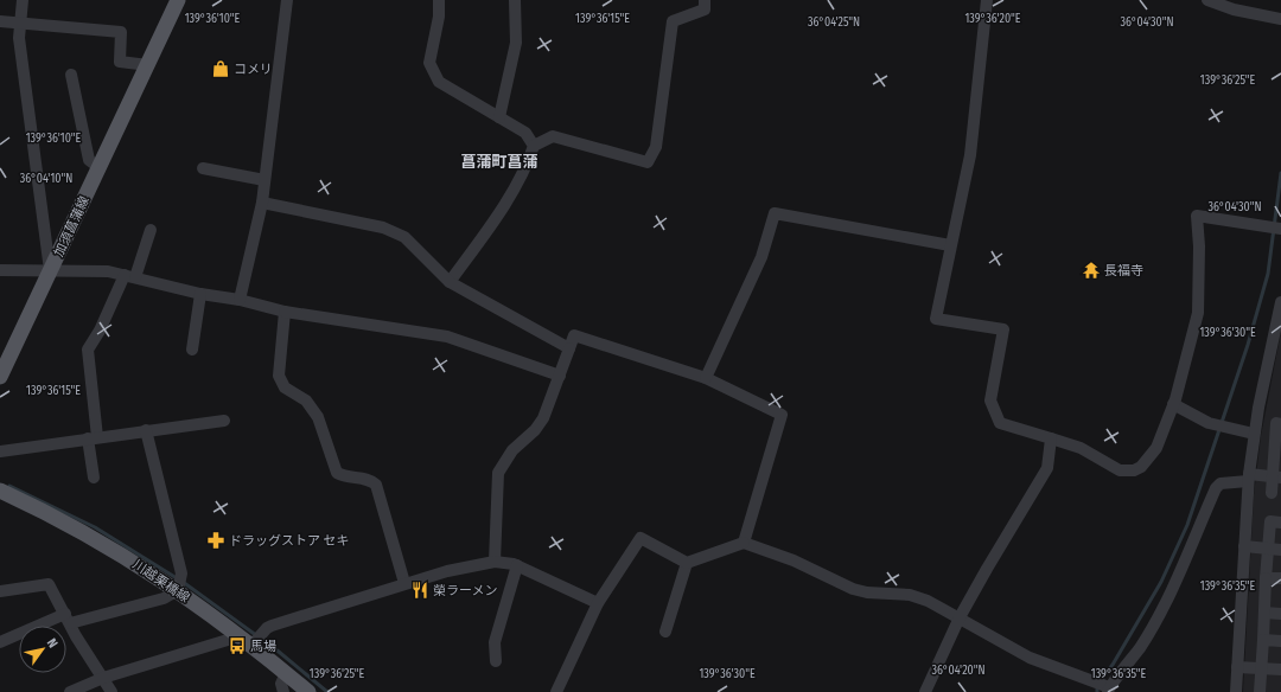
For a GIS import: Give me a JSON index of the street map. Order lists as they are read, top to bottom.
{
  "streets": {
    "main road": ["加須菖蒲線", "川越栗橋線"]
  },
  "districts": ["菖蒲町菖蒲"],
  "places": {
    "shop": ["コメリ"],
    "temple": ["長福寺"],
    "pharmacy": ["ドラッグストア セキ"],
    "restaurant": ["榮ラーメン"],
    "bus stop": ["馬場"]
  },
  "north": "top right",
  "coordinates": [
    "139°36'10\"E",
    "139°36'15\"E",
    "139°36'20\"E",
    "36°04'25\"N",
    "36°04'30\"N",
    "139°36'25\"E",
    "36°04'10\"N",
    "139°36'30\"E",
    "139°36'35\"E",
    "36°04'20\"N"
  ]
}
